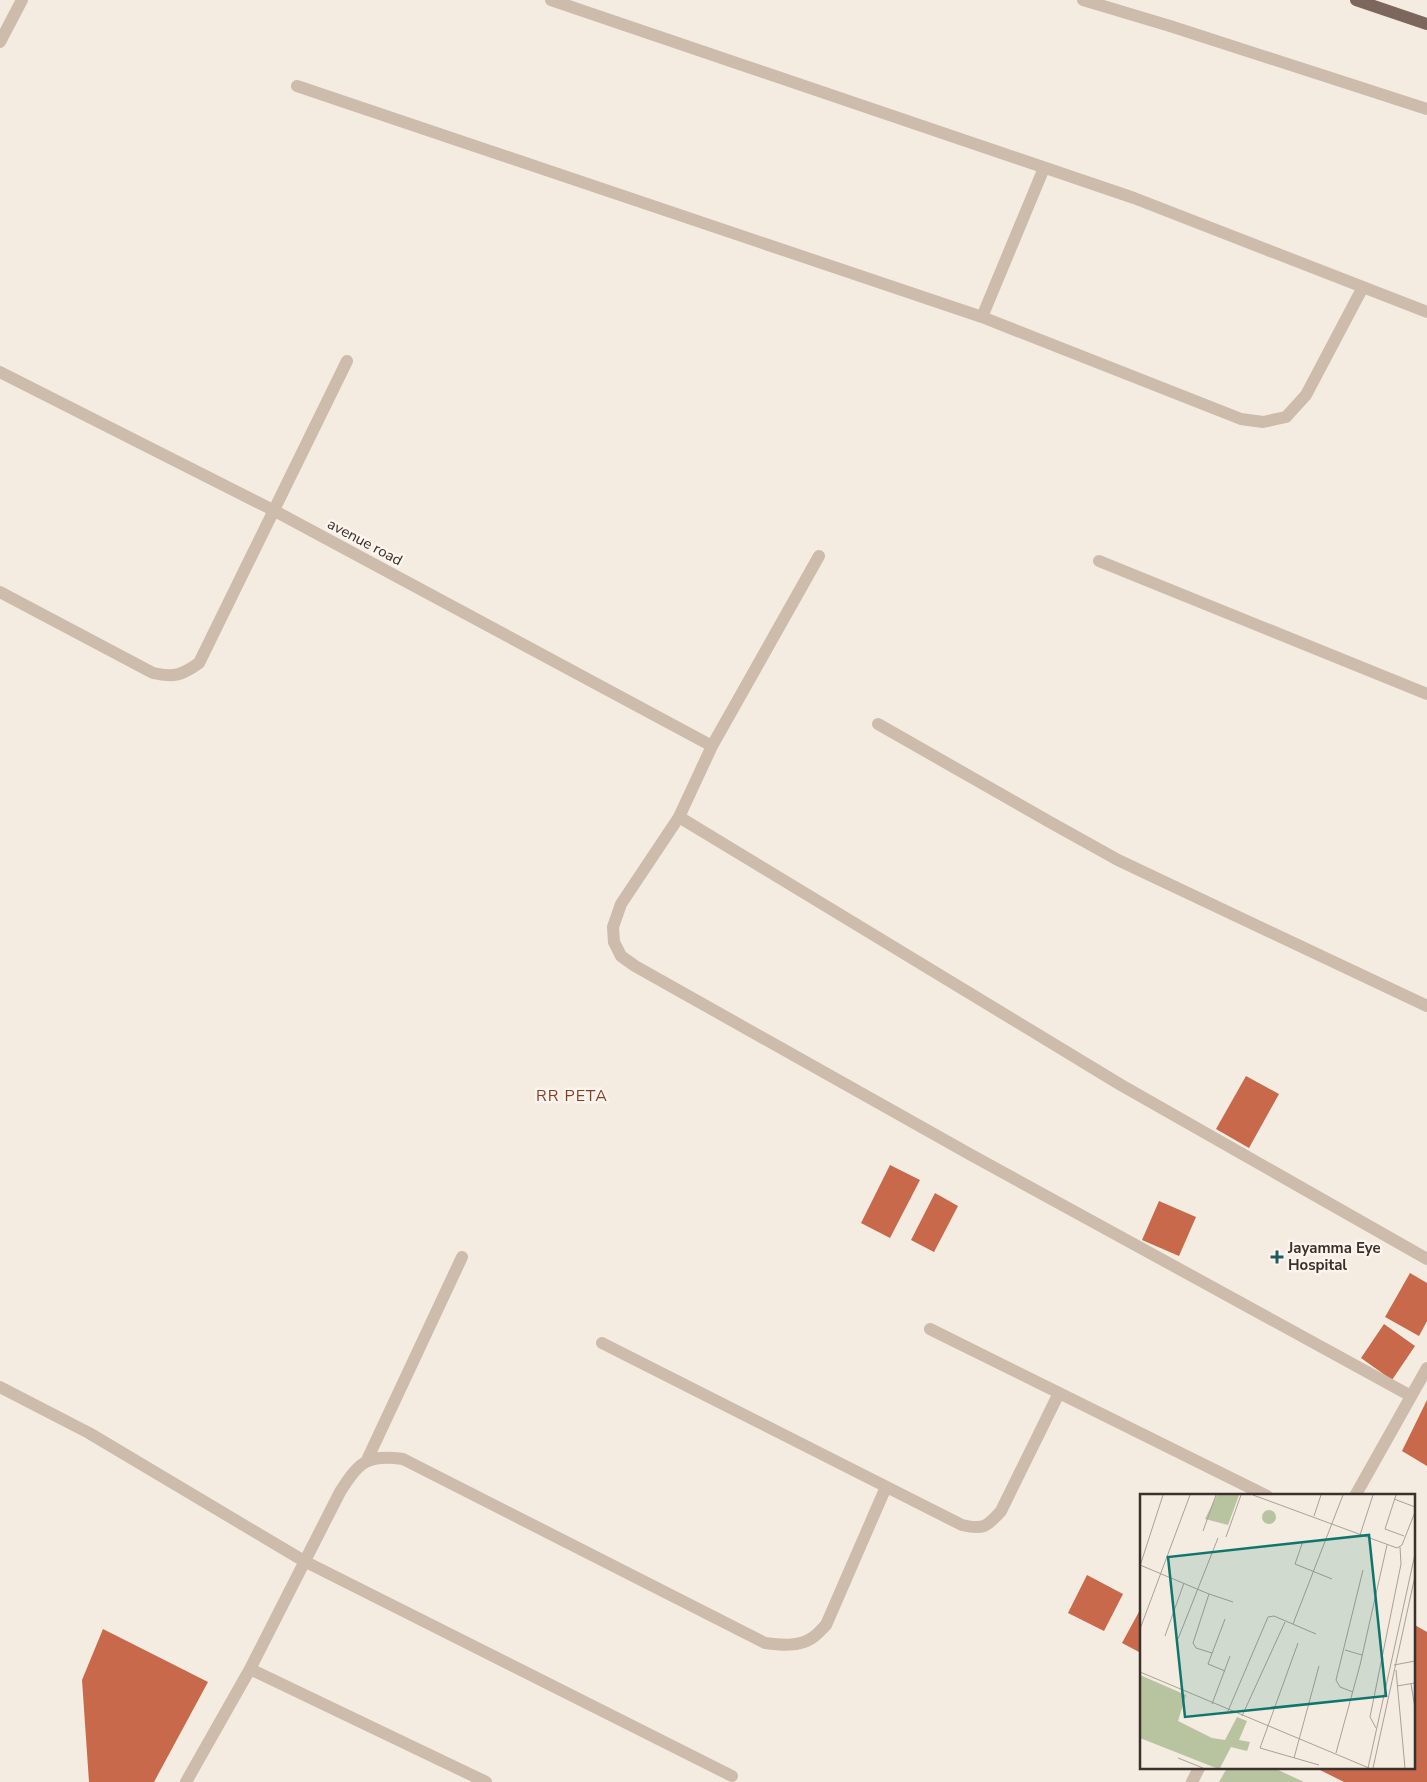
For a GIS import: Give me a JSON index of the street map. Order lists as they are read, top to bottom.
{
  "streets": {
    "street": ["avenue road"]
  },
  "districts": ["RR PETA"],
  "places": {
    "health": ["Jayamma Eye Hospital"]
  }
}
